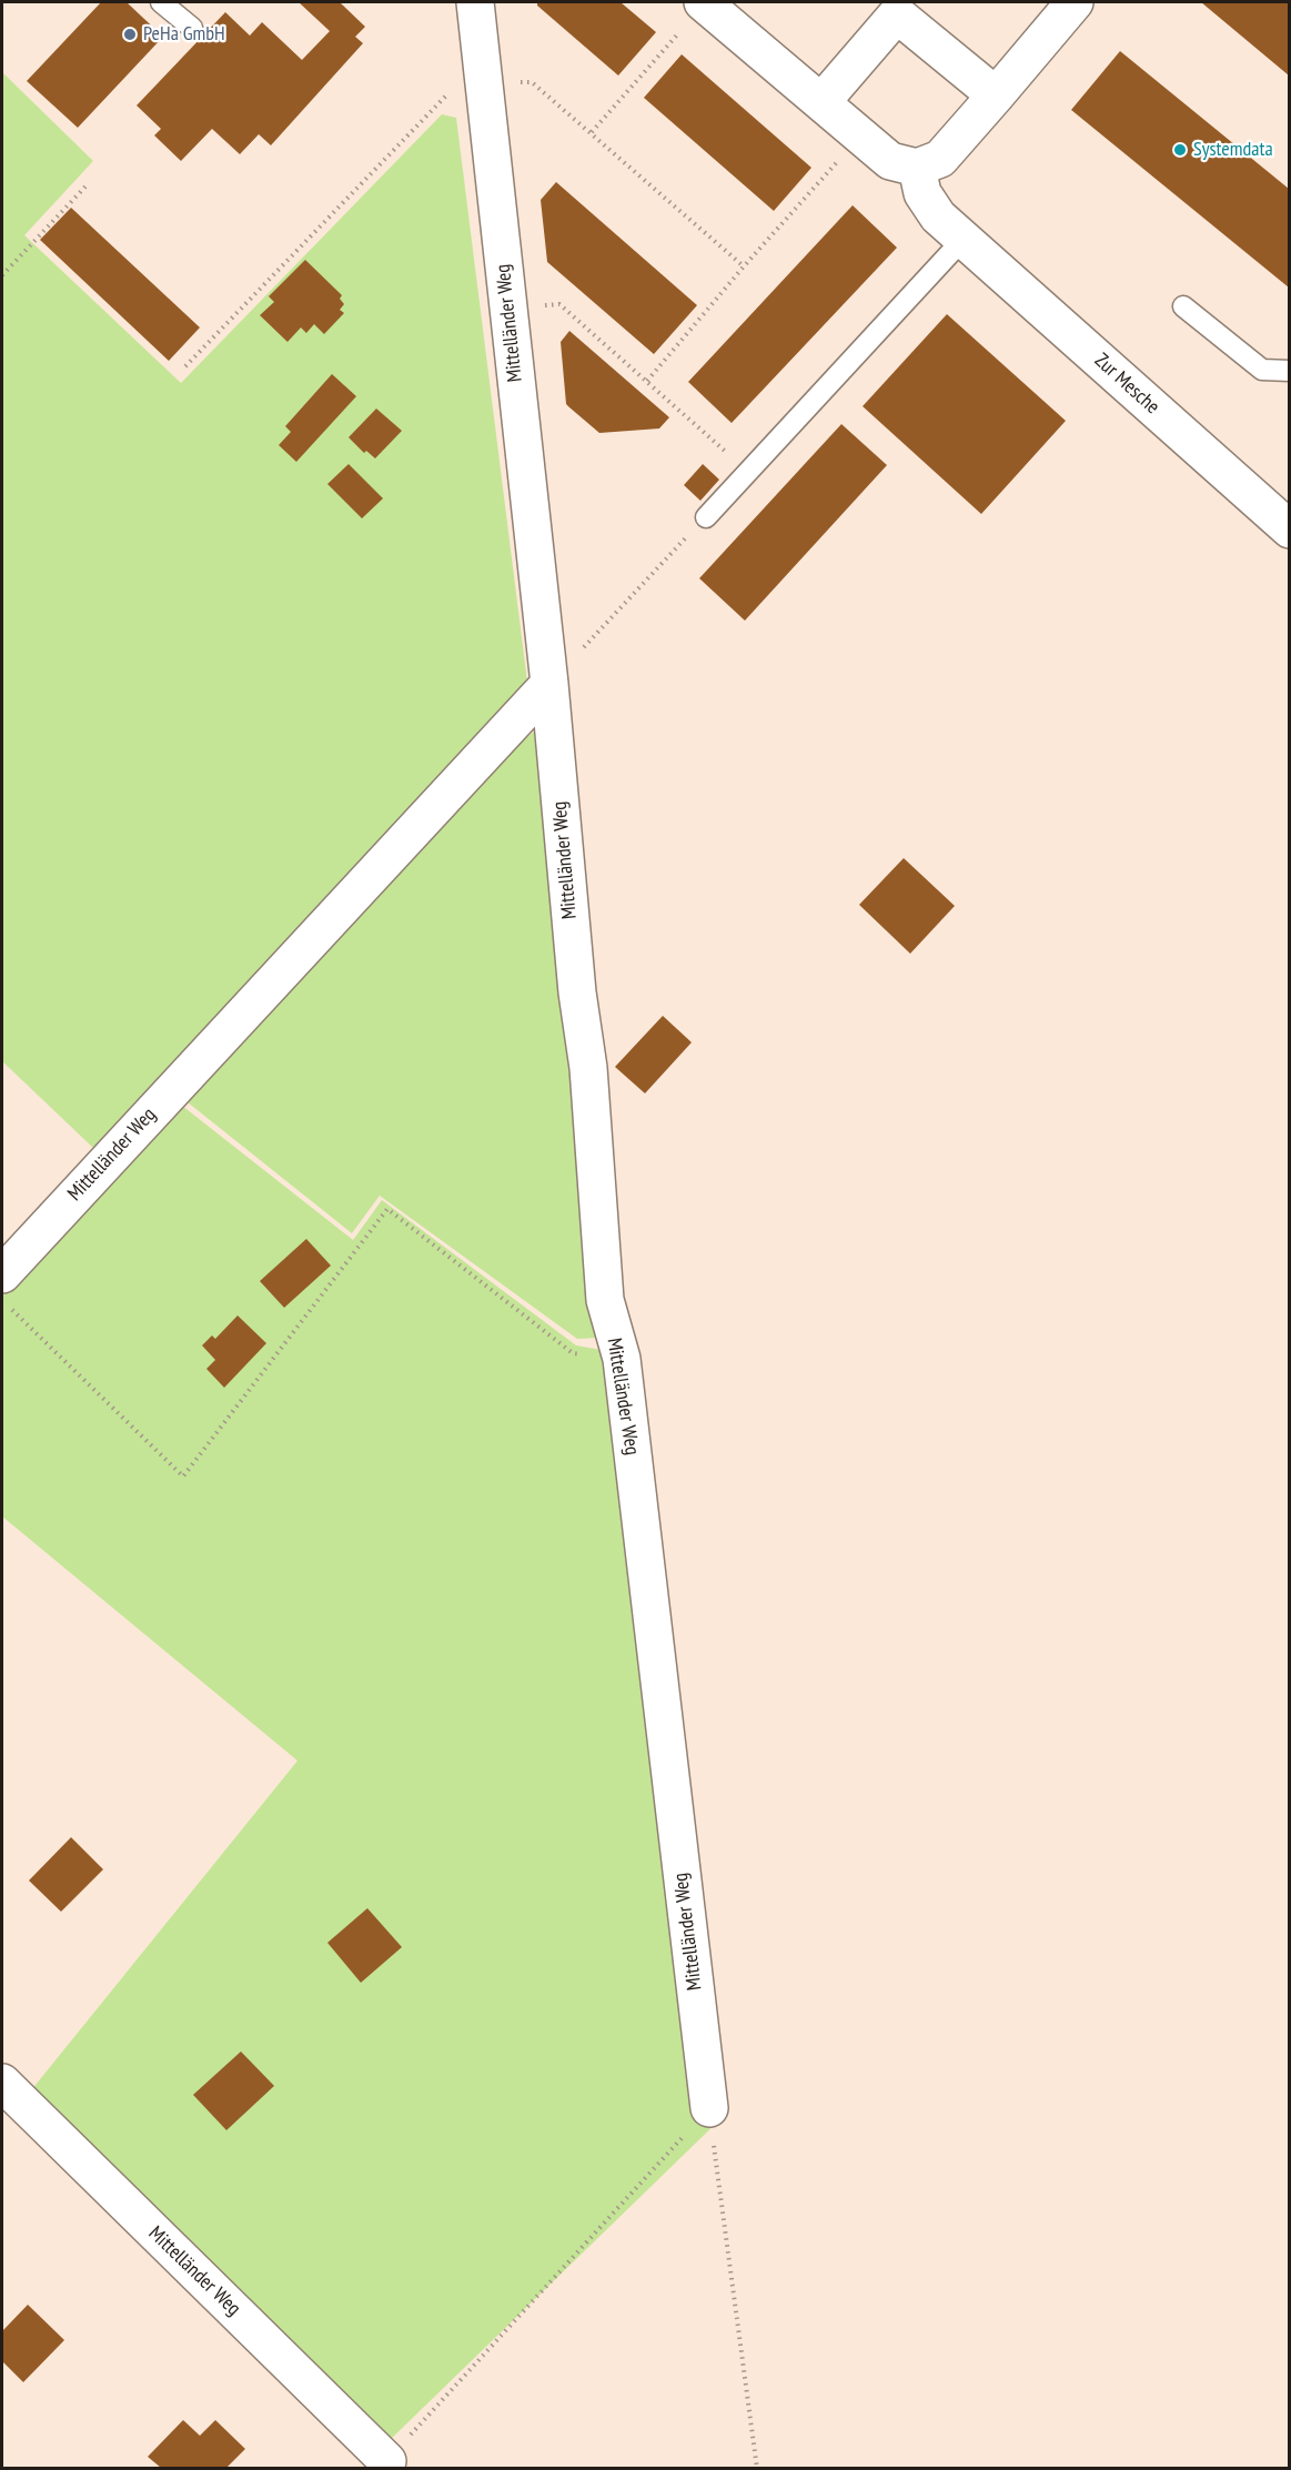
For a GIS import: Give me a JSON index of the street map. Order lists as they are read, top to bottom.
{
  "streets": {
    "street": ["Mittelländer Weg", "Zur Mesche"]
  },
  "places": ["PeHa GmbH", "Systemdata"]
}
